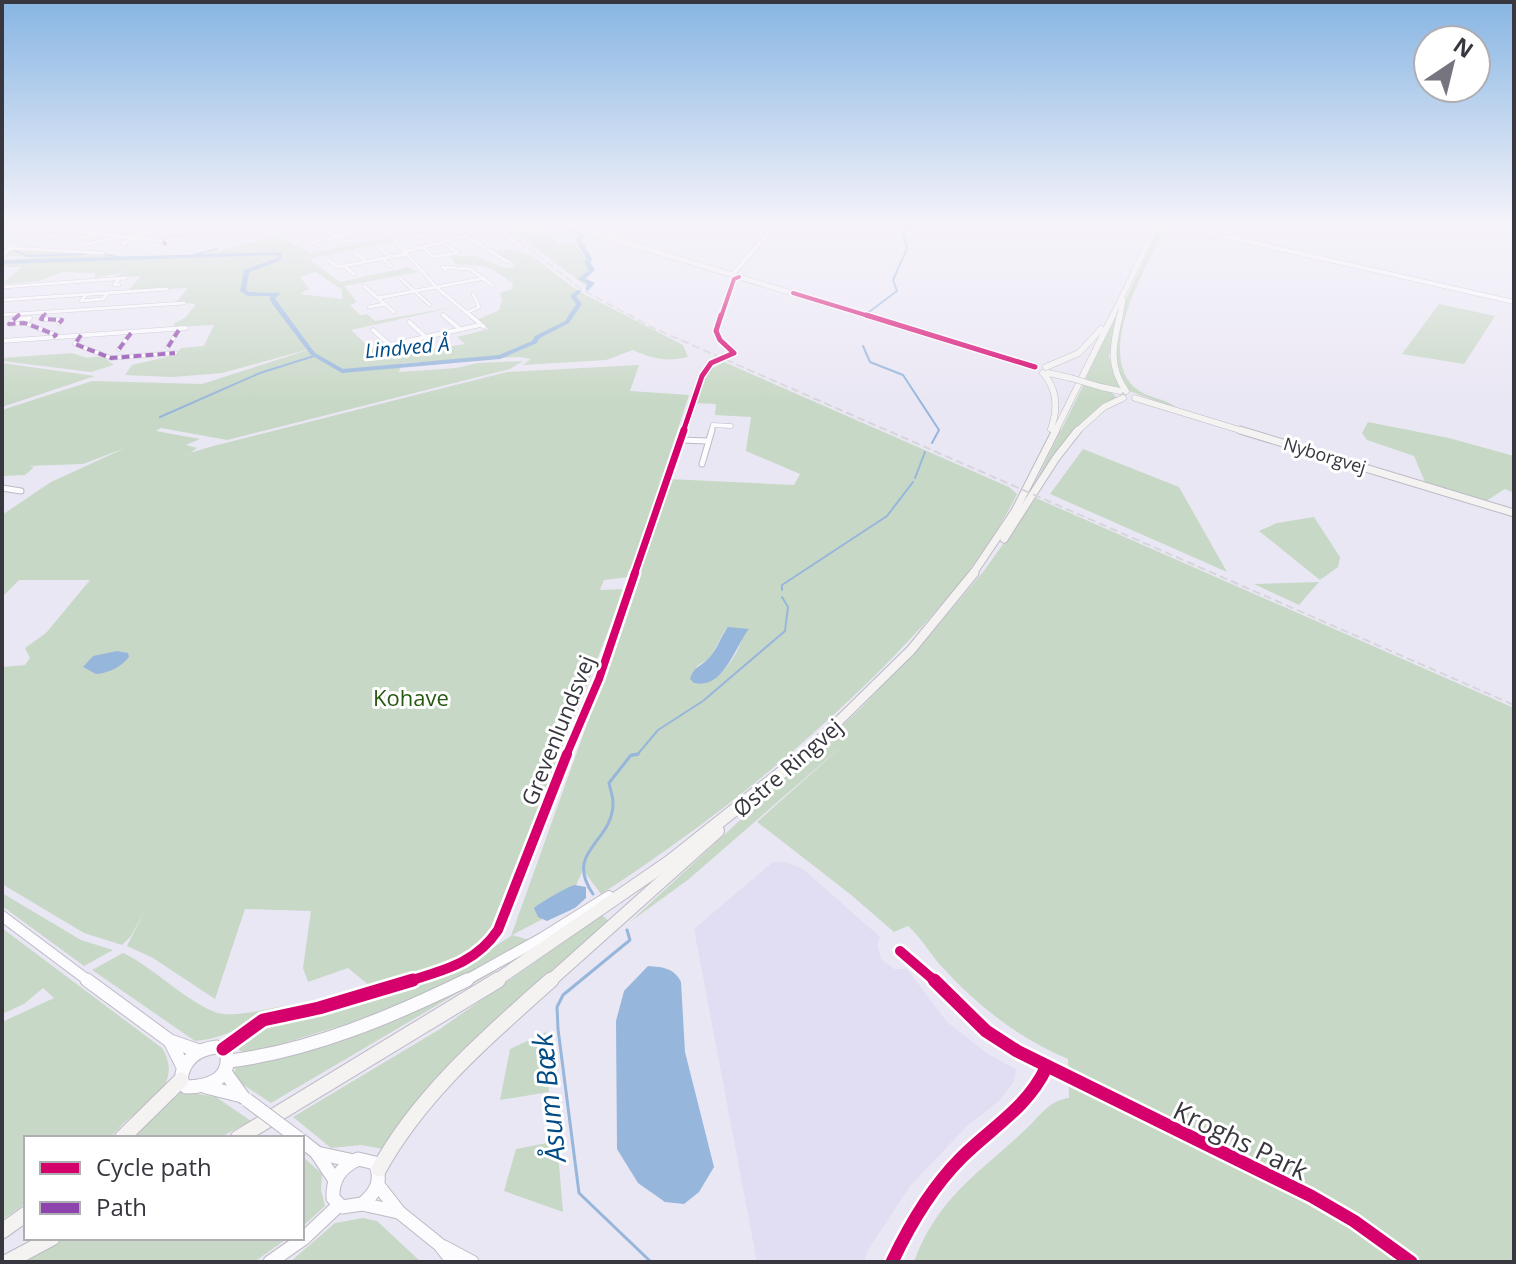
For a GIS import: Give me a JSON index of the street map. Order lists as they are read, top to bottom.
{
  "streets": {
    "main road": ["Nyborgvej", "Østre Ringvej"],
    "street": ["Grevenlundsvej", "Kroghs Park"]
  },
  "water": ["Lindved Å", "Åsum Bæk"],
  "parks": ["Kohave"],
  "legend": ["Cycle path", "Path"],
  "north": "top right"
}
